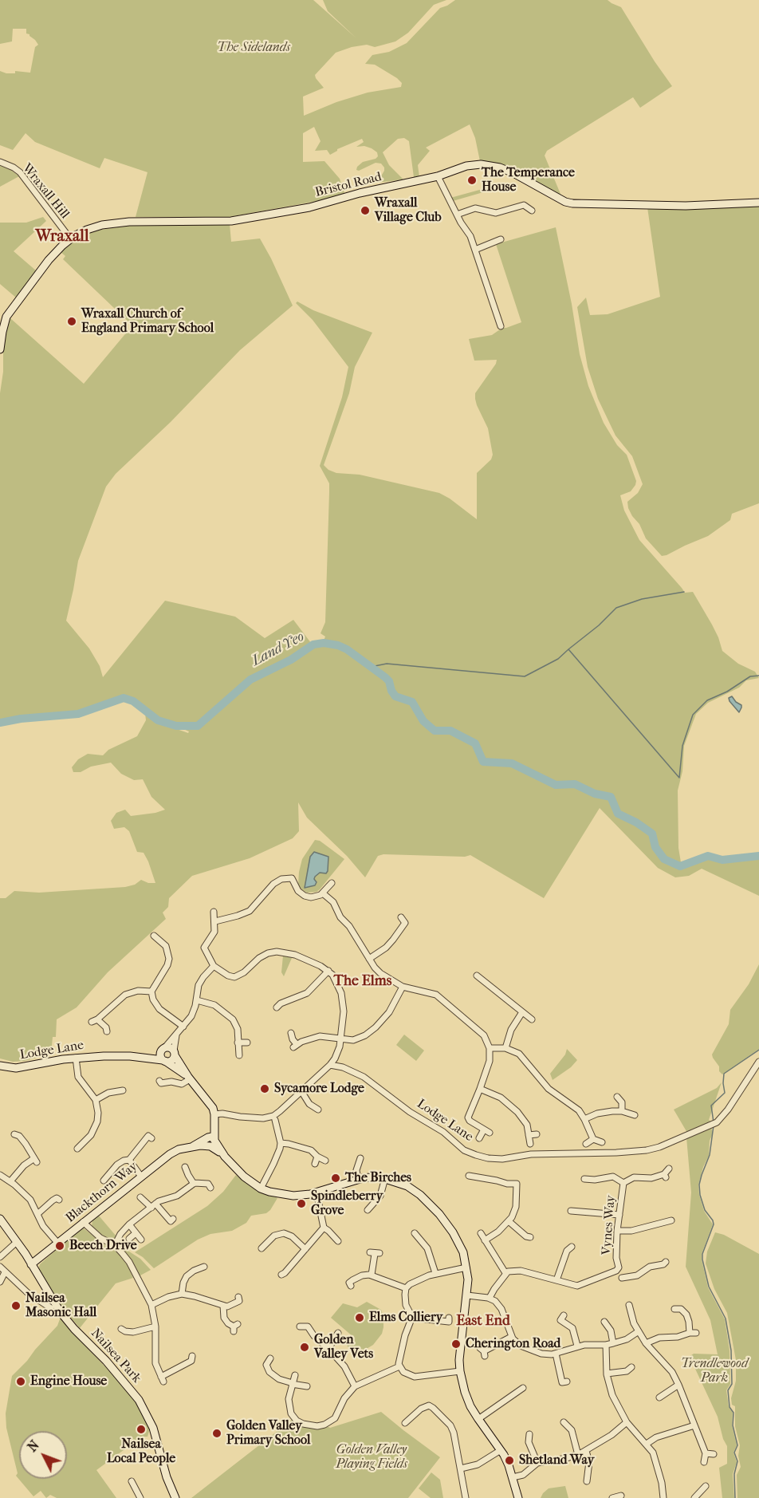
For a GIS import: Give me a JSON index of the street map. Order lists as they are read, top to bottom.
{
  "streets": {
    "street": [
      "Bristol Road",
      "Wraxall Hill",
      "Lodge Lane",
      "Blackthorn Way",
      "Vynes Way",
      "Nailsea Park"
    ]
  },
  "crossings": [
    ["Bristol Road", "Wraxall Hill"],
    ["Blackthorn Way", "Nailsea Park"]
  ],
  "districts": ["Wraxall", "The Elms", "East End"],
  "water": ["Land Yeo"],
  "parks": ["The Sidelands", "Trendlewood Park", "Golden Valley Playing Fields"],
  "places": [
    "The Temperance House",
    "Wraxall Village Club",
    "Wraxall Church of England Primary School",
    "Sycamore Lodge",
    "The Birches",
    "Spindleberry Grove",
    "Beech Drive",
    "Nailsea Masonic Hall",
    "Elms Colliery",
    "Cherington Road",
    "Golden Valley Vets",
    "Engine House",
    "Nailsea Local People",
    "Golden Valley Primary School",
    "Shetland Way"
  ],
  "north": "top left"
}
